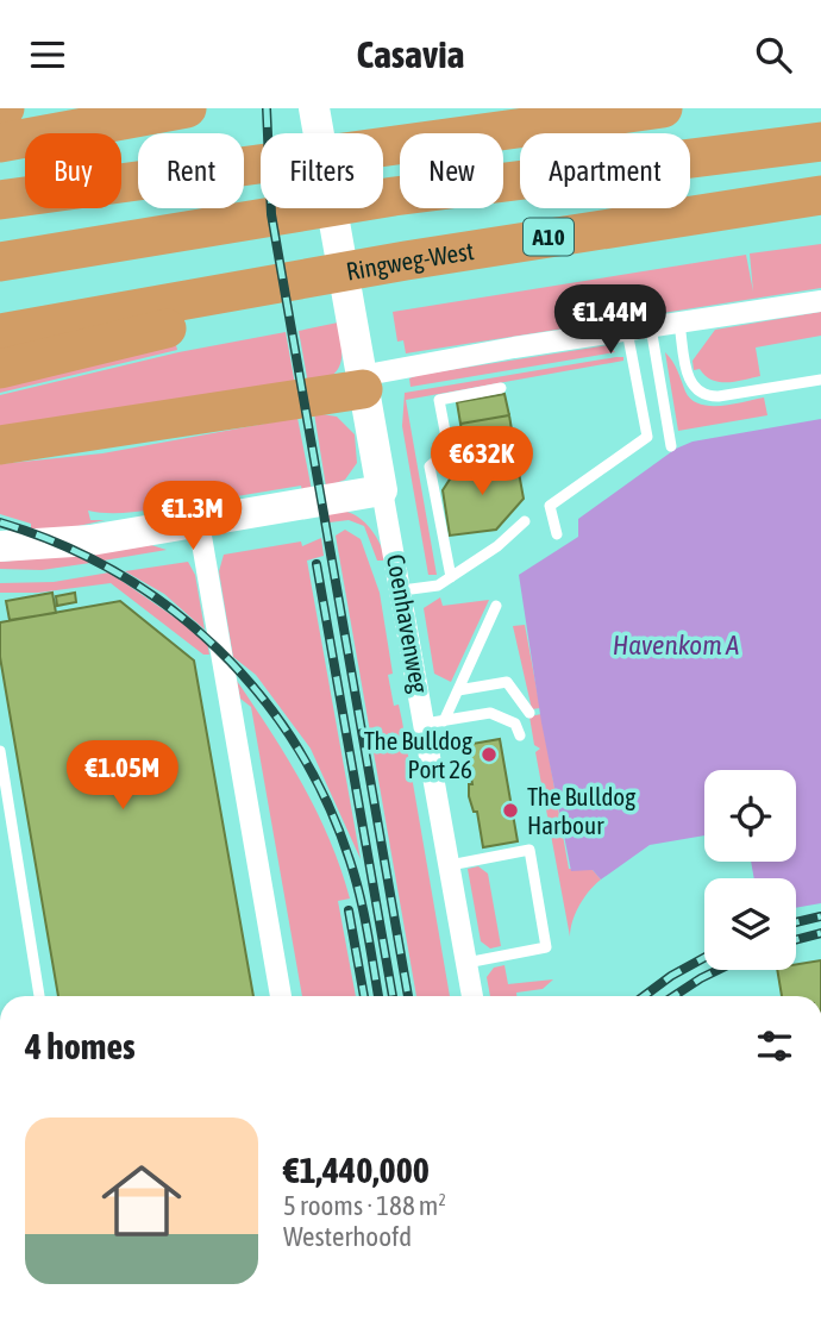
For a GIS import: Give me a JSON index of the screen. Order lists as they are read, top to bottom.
{
  "streets": {
    "highway": ["A10", "Ringweg-West"],
    "street": ["Coenhavenweg"]
  },
  "crossings": [
    ["A10", "Ringweg-West"]
  ],
  "water": ["Havenkom A"],
  "places": ["The Bulldog Port 26", "The Bulldog Harbour"],
  "page": {
    "header": "Casavia",
    "chip": [
      "Buy",
      "Rent",
      "Filters",
      "New",
      "Apartment"
    ],
    "price": [
      "€1.44M",
      "€632K",
      "€1.3M",
      "€1.05M"
    ],
    "heading": "4 homes",
    "list": [
      {
        "name": "€1,440,000",
        "note": "5 rooms · 188 m² · Westerhoofd"
      }
    ]
  }
}
